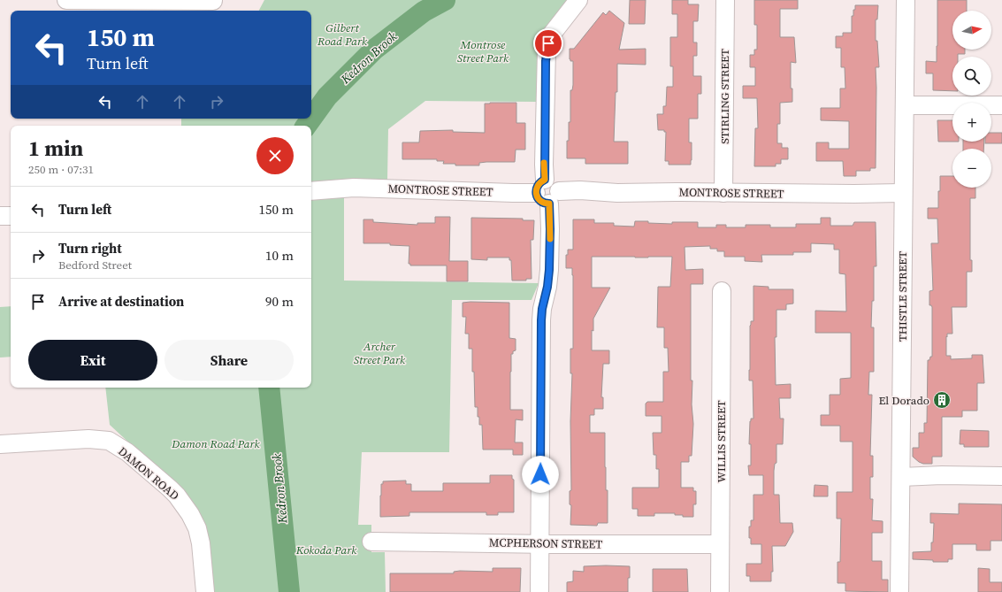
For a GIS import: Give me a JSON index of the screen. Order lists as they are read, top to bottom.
{
  "streets": {
    "street": [
      "STIRLING STREET",
      "MONTROSE STREET",
      "THISTLE STREET",
      "WILLIS STREET",
      "DAMON ROAD",
      "MCPHERSON STREET"
    ]
  },
  "crossings": [
    ["STIRLING STREET", "MONTROSE STREET"],
    ["MONTROSE STREET", "THISTLE STREET"],
    ["WILLIS STREET", "MCPHERSON STREET"]
  ],
  "water": ["Kedron Brook"],
  "parks": [
    "Gilbert Road Park",
    "Montrose Street Park",
    "Archer Street Park",
    "Damon Road Park",
    "Kokoda Park"
  ],
  "places": {
    "building": ["El Dorado"]
  },
  "north": "right",
  "page": {
    "map_buttons": ["+", "−"],
    "turn": ["150 m", "Turn left"],
    "heading": ["1 min", "250 m · 07:31"],
    "list": [
      {
        "name": "Turn left",
        "value": "150 m"
      },
      {
        "name": "Turn right",
        "note": "Bedford Street",
        "value": "10 m"
      },
      {
        "name": "Arrive at destination",
        "value": "90 m"
      }
    ],
    "buttons": ["Exit", "Share"]
  }
}
